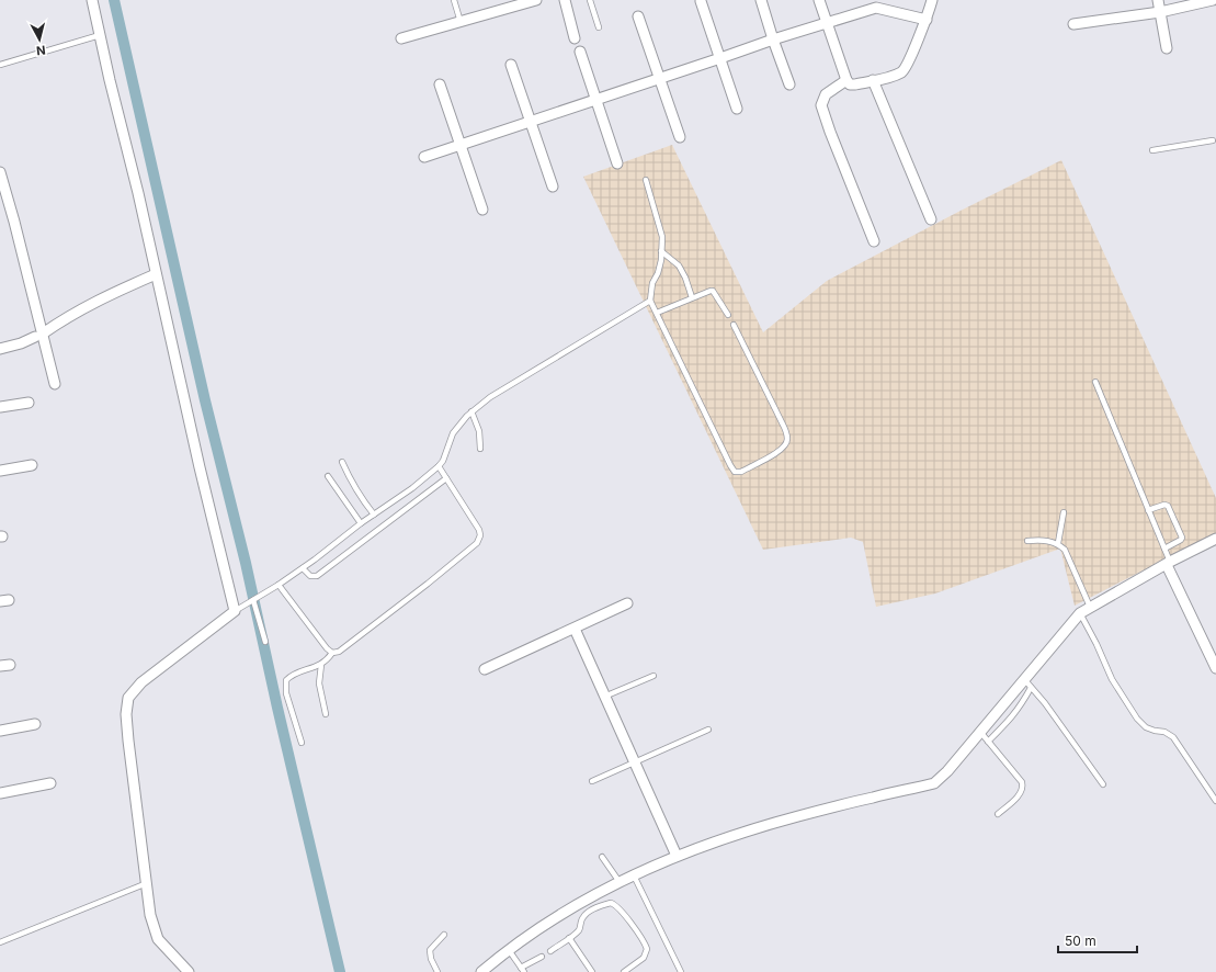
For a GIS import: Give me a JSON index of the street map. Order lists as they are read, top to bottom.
{
  "scale_bar": "50 m",
  "north": "bottom"
}
